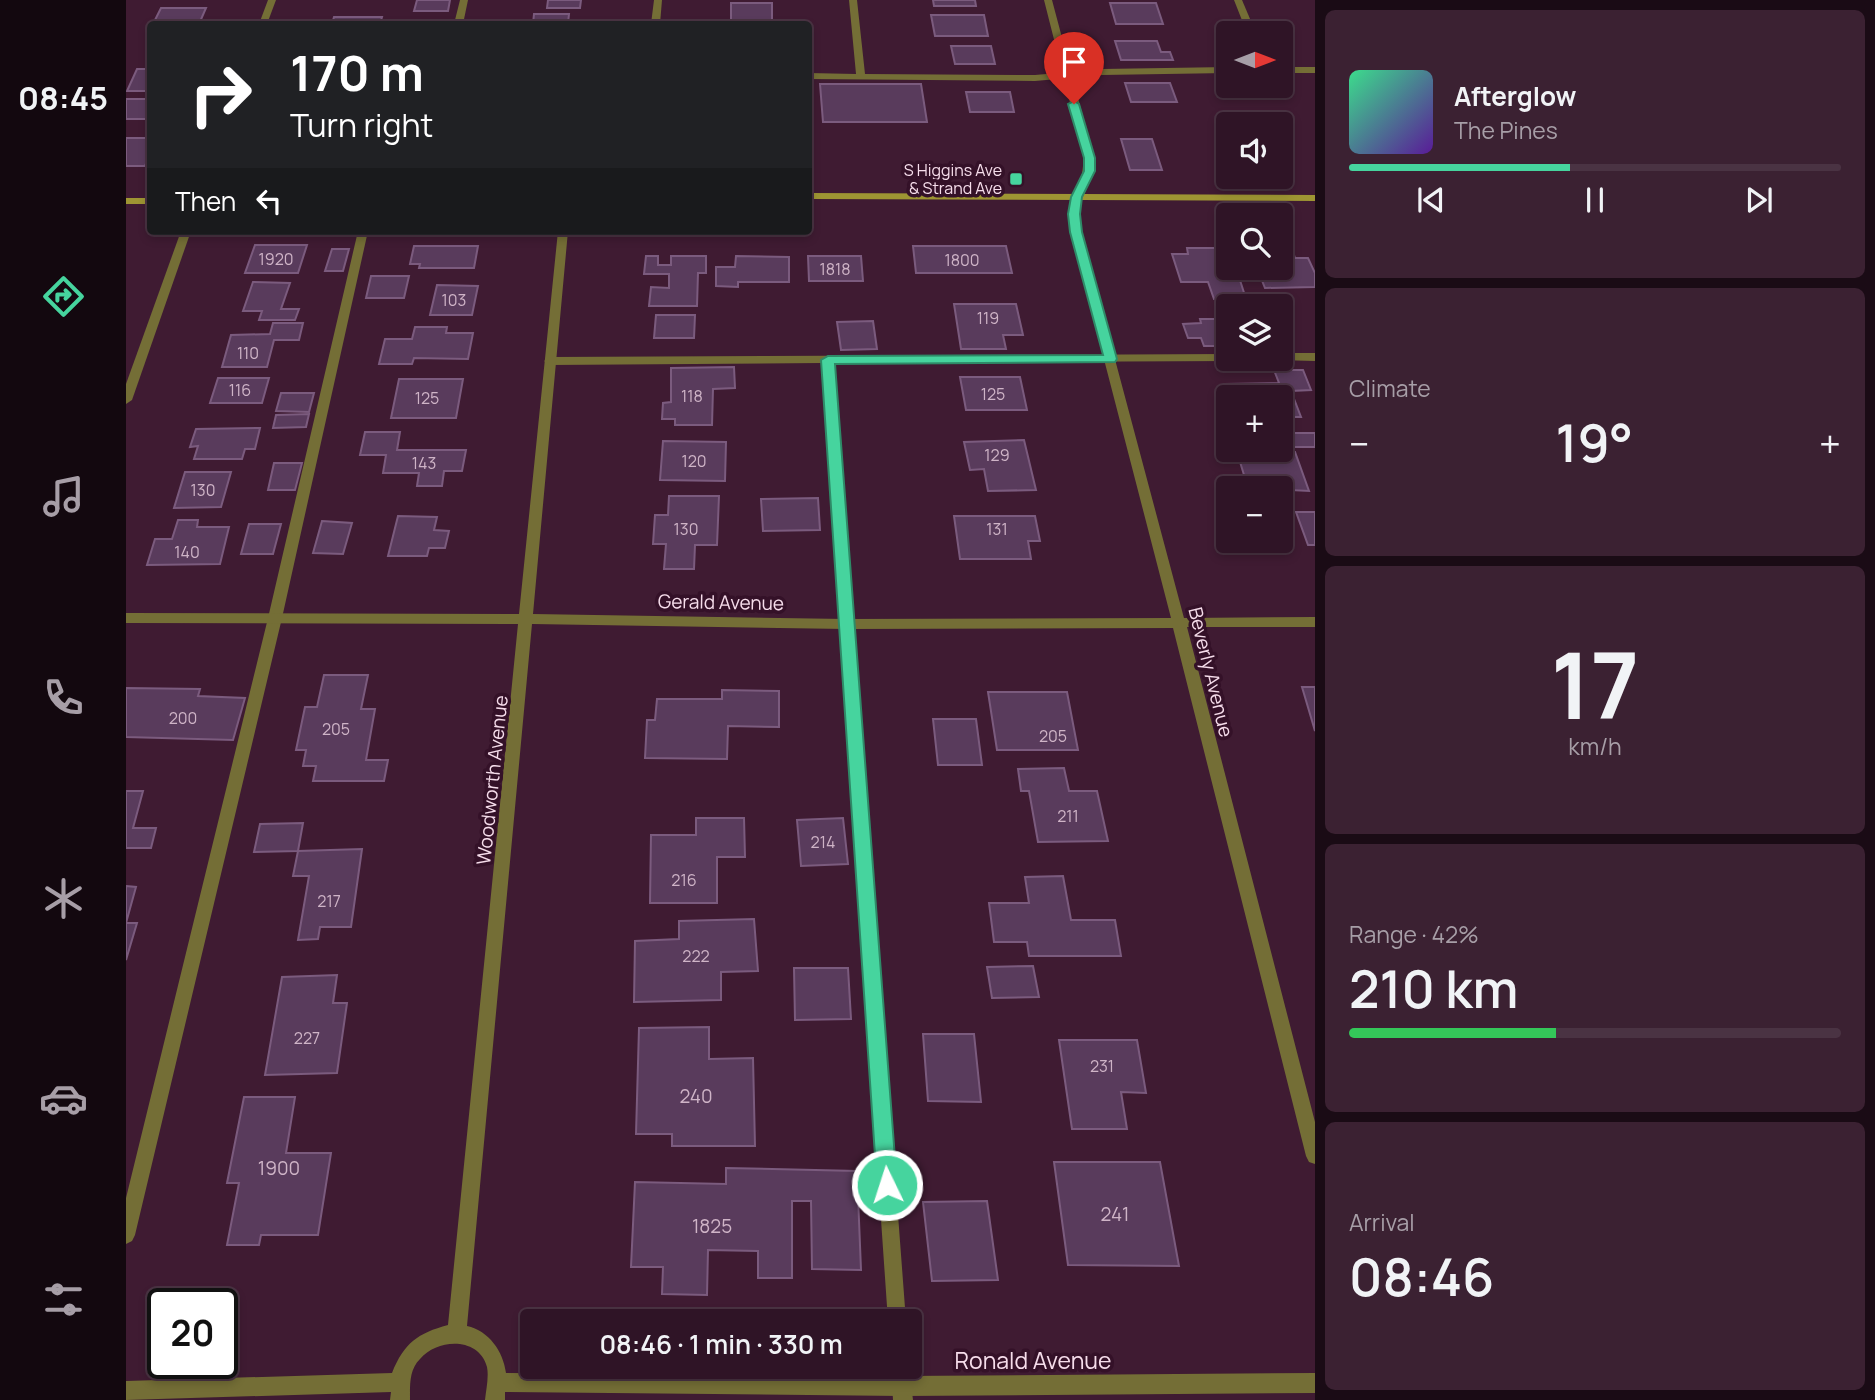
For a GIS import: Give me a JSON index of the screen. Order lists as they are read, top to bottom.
{
  "streets": {
    "street": [
      "Gerald Avenue",
      "Beverly Avenue",
      "Woodworth Avenue",
      "Ronald Avenue"
    ]
  },
  "crossings": [
    ["Gerald Avenue", "Beverly Avenue"],
    ["Gerald Avenue", "Woodworth Avenue"]
  ],
  "places": {
    "transit": ["S Higgins Ave & Strand Ave"]
  },
  "house_numbers": [
    "1920",
    "1800",
    "1818",
    "103",
    "119",
    "110",
    "116",
    "125",
    "118",
    "125",
    "129",
    "120",
    "143",
    "130",
    "130",
    "131",
    "140",
    "200",
    "205",
    "205",
    "211",
    "214",
    "216",
    "217",
    "222",
    "227",
    "231",
    "240",
    "1900",
    "241",
    "1825"
  ],
  "north": "right",
  "page": {
    "tabs": "08:45",
    "map_buttons": ["+", "−"],
    "turn": ["170 m", "Turn right"],
    "song": ["Afterglow", "The Pines"],
    "then": "Then",
    "tile": [
      "Climate",
      ["17", "km/h"],
      ["Range · 42%", "210 km"],
      ["Arrival", "08:46"]
    ],
    "heat": ["−", "19°", "+"],
    "limit": "20",
    "trip": "08:46 · 1 min · 330 m"
  }
}
